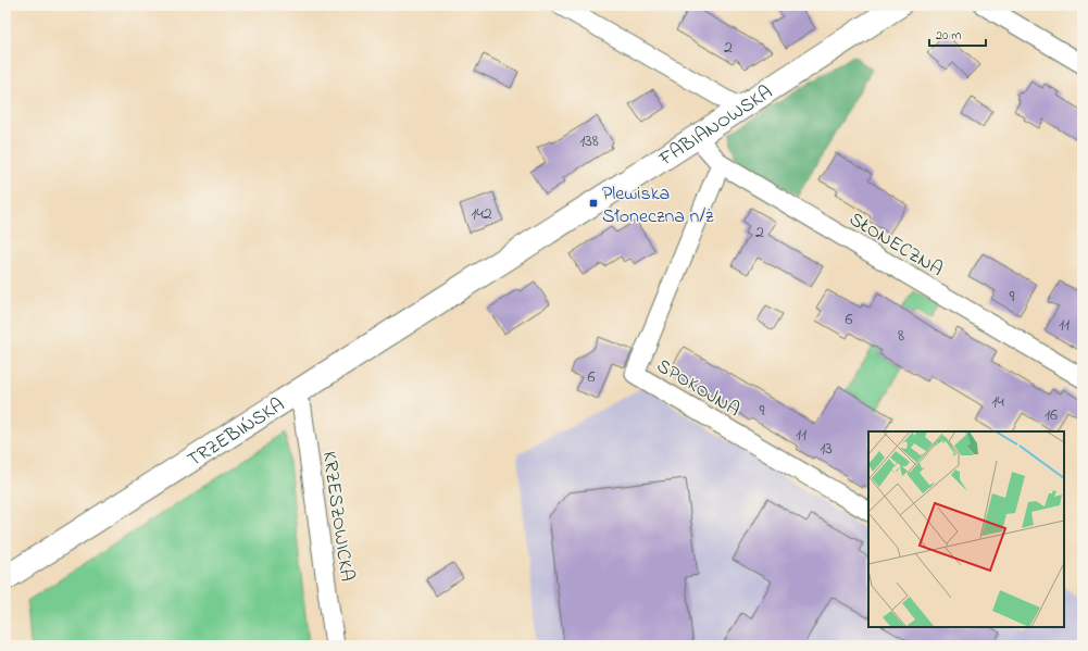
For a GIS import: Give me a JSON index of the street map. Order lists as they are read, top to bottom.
{
  "streets": {
    "street": [
      "FABIANOWSKA",
      "SŁONECZNA",
      "SPOKOJNA",
      "TRZEBIŃSKA",
      "KRZESZOWICKA"
    ]
  },
  "crossings": [
    ["FABIANOWSKA", "SŁONECZNA"],
    ["FABIANOWSKA", "TRZEBIŃSKA"],
    ["SŁONECZNA", "SPOKOJNA"],
    ["TRZEBIŃSKA", "KRZESZOWICKA"]
  ],
  "places": {
    "transit": ["Plewiska Słoneczna n/ż"]
  },
  "house_numbers": [
    "2",
    "138",
    "142",
    "2",
    "9",
    "6",
    "11",
    "8",
    "6",
    "14",
    "9",
    "16",
    "11",
    "13"
  ],
  "scale_bar": "20 m"
}
